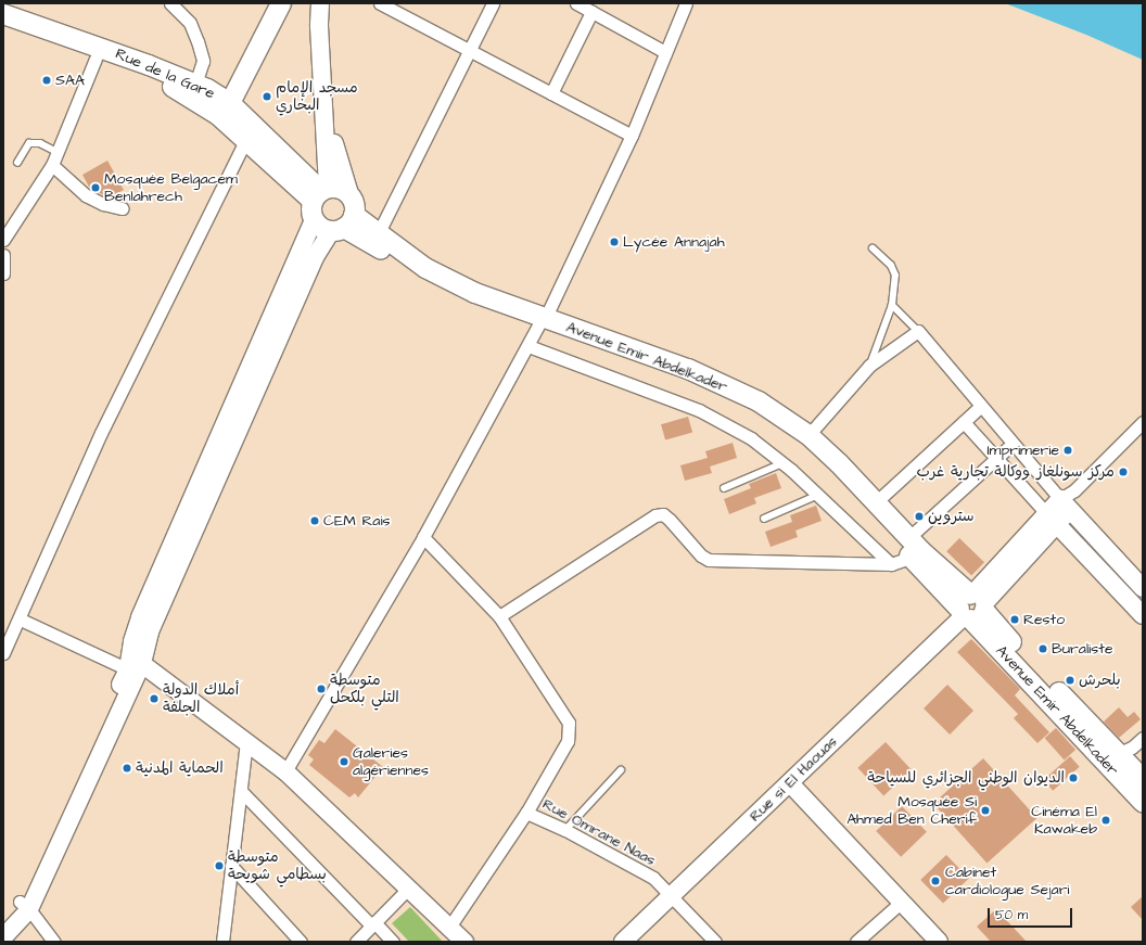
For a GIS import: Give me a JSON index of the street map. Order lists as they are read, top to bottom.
{
  "streets": {
    "main road": ["Rue de la Gare", "Avenue Emir Abdelkader", "Rue si El Haouas"],
    "street": ["Rue Omrane Naas"]
  },
  "crossings": [
    ["Avenue Emir Abdelkader", "Rue si El Haouas"],
    ["Rue si El Haouas", "Rue Omrane Naas"]
  ],
  "places": [
    "SAA",
    "مسجد الإمام البخاري",
    "Mosquée Belgacem Benlahrech",
    "Lycée Annajah",
    "Imprimerie",
    "مركز سونلغاز ووكالة تجارية غرب",
    "ستروين",
    "CEM Rais",
    "Resto",
    "Buraliste",
    "بلحرش",
    "متوسطة التلي بلكحل",
    "أملاك الدولة الجلفة",
    "Galeries algériennes",
    "الحماية المدنية",
    "الديوان الوطني الجزائري للسياحة",
    "Mosquée Si Ahmed Ben Cherif",
    "Cinéma El Kawakeb",
    "متوسطة بسطامي شويحة",
    "Cabinet cardiologue Sejari"
  ],
  "scale_bar": "50 m"
}
